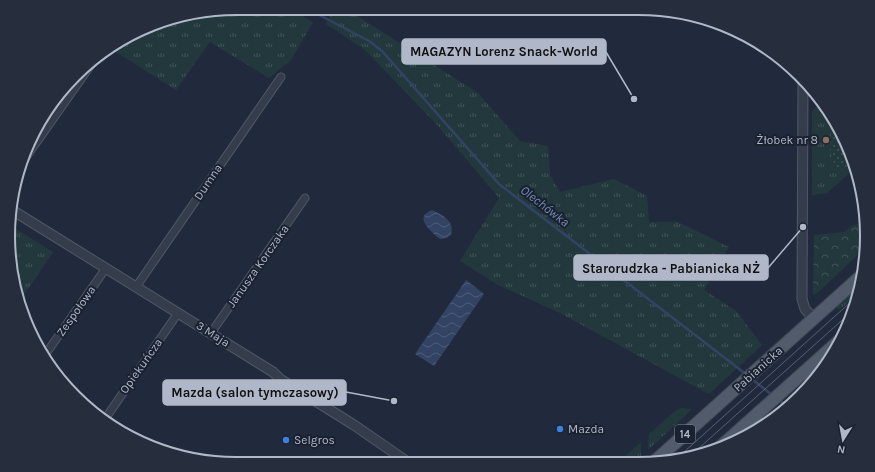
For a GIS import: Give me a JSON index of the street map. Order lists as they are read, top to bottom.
{
  "streets": {
    "main road": ["Pabianicka", "14"],
    "street": [
      "Dumna",
      "Janusza Korczaka",
      "Zespołowa",
      "3 Maja",
      "Opiekuńcza"
    ]
  },
  "crossings": [
    ["Dumna", "3 Maja"],
    ["Janusza Korczaka", "3 Maja"],
    ["Zespołowa", "3 Maja"],
    ["3 Maja", "Opiekuńcza"]
  ],
  "water": ["Olechówka"],
  "places": [
    "MAGAZYN Lorenz Snack-World",
    "Żłobek nr 8",
    "Starorudzka - Pabianicka NŻ",
    "Mazda (salon tymczasowy)",
    "Mazda",
    "Selgros"
  ],
  "north": "bottom"
}
